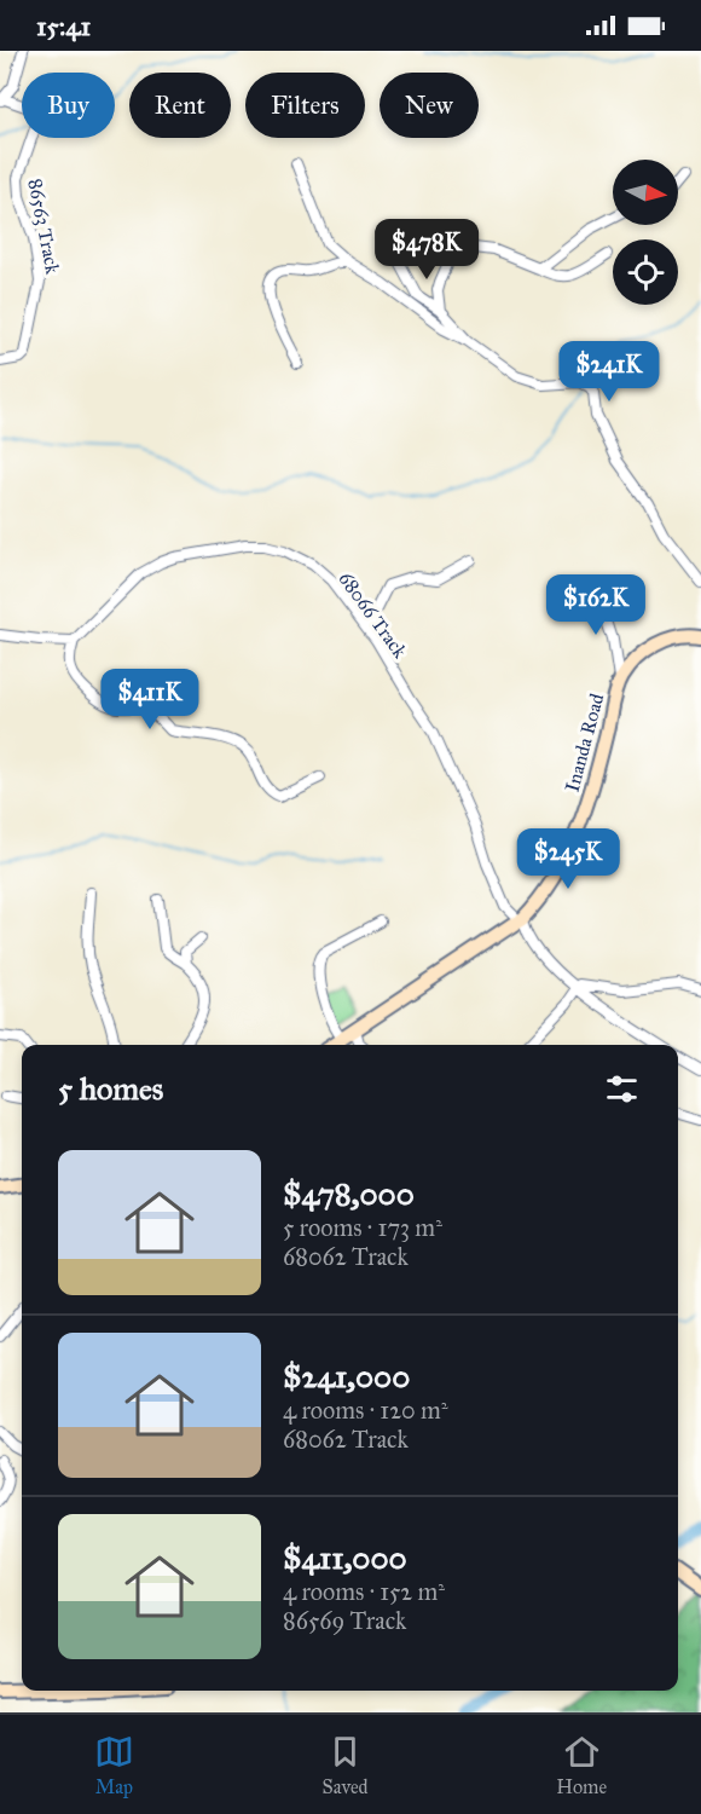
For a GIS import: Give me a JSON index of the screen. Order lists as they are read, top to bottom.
{
  "streets": {
    "street": ["86563 Track", "68066 Track", "Inanda Road"]
  },
  "crossings": [
    ["68066 Track", "Inanda Road"]
  ],
  "north": "right",
  "page": {
    "status": "15:41",
    "chip": [
      "Buy",
      "Rent",
      "Filters",
      "New"
    ],
    "price": [
      "$478K",
      "$241K",
      "$162K",
      "$411K",
      "$245K"
    ],
    "heading": "5 homes",
    "list": [
      {
        "name": "$478,000",
        "note": "5 rooms · 173 m² · 68062 Track"
      },
      {
        "name": "$241,000",
        "note": "4 rooms · 120 m² · 68062 Track"
      },
      {
        "name": "$411,000",
        "note": "4 rooms · 152 m² · 86569 Track"
      }
    ],
    "tabs": ["Map", "Saved", "Home"]
  }
}
